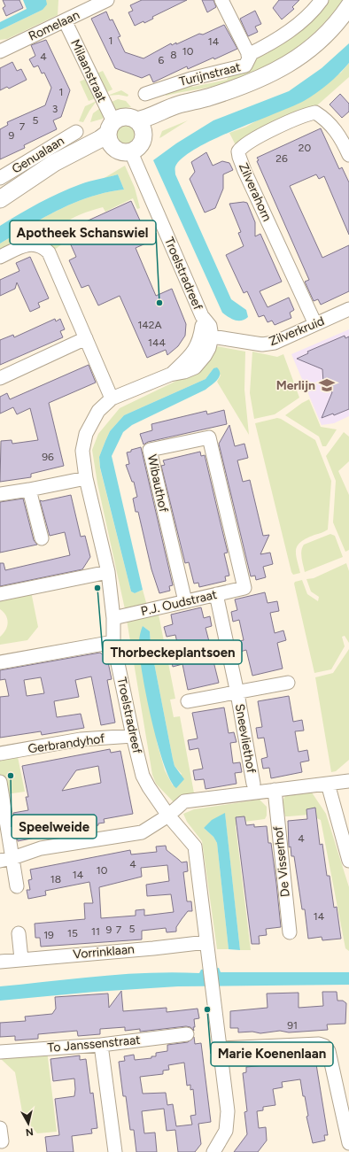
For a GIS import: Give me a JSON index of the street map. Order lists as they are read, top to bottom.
{
  "streets": {
    "street": [
      "Romelaan",
      "Milaanstraat",
      "Turijnstraat",
      "Genualaan",
      "Zilverahorn",
      "Troelstradreef",
      "Zilverkruid",
      "Wibauthof",
      "P.J. Oudstraat",
      "Sneevliethof",
      "Gerbrandyhof",
      "De Visserhof",
      "Vorrinklaan",
      "To Janssenstraat"
    ]
  },
  "crossings": [
    ["Romelaan", "Milaanstraat"],
    ["Milaanstraat", "Troelstradreef"],
    ["Zilverahorn", "Zilverkruid"],
    ["Troelstradreef", "Zilverkruid"],
    ["Troelstradreef", "P.J. Oudstraat"],
    ["Troelstradreef", "Gerbrandyhof"],
    ["Troelstradreef", "Vorrinklaan"],
    ["Wibauthof", "P.J. Oudstraat"],
    ["P.J. Oudstraat", "Sneevliethof"]
  ],
  "places": {
    "other": [
      "Apotheek Schanswiel",
      "Thorbeckeplantsoen",
      "Speelweide",
      "Marie Koenenlaan"
    ],
    "school or university": ["Merlijn"]
  },
  "house_numbers": [
    "1",
    "14",
    "10",
    "8",
    "4",
    "6",
    "1",
    "3",
    "5",
    "7",
    "9",
    "20",
    "26",
    "142A",
    "144",
    "96",
    "4",
    "4",
    "10",
    "14",
    "18",
    "14",
    "5",
    "9",
    "7",
    "11",
    "15",
    "19",
    "91"
  ],
  "north": "bottom"
}
